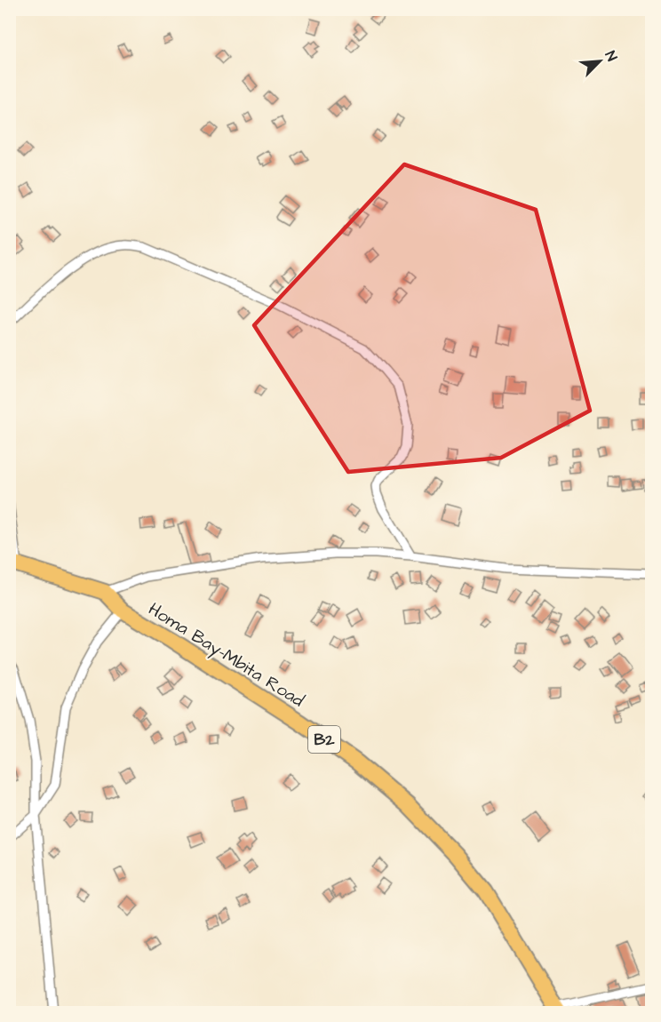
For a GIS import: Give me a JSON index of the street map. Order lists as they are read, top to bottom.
{
  "streets": {
    "highway": ["Homa Bay-Mbita Road", "B2"]
  },
  "north": "top right"
}
